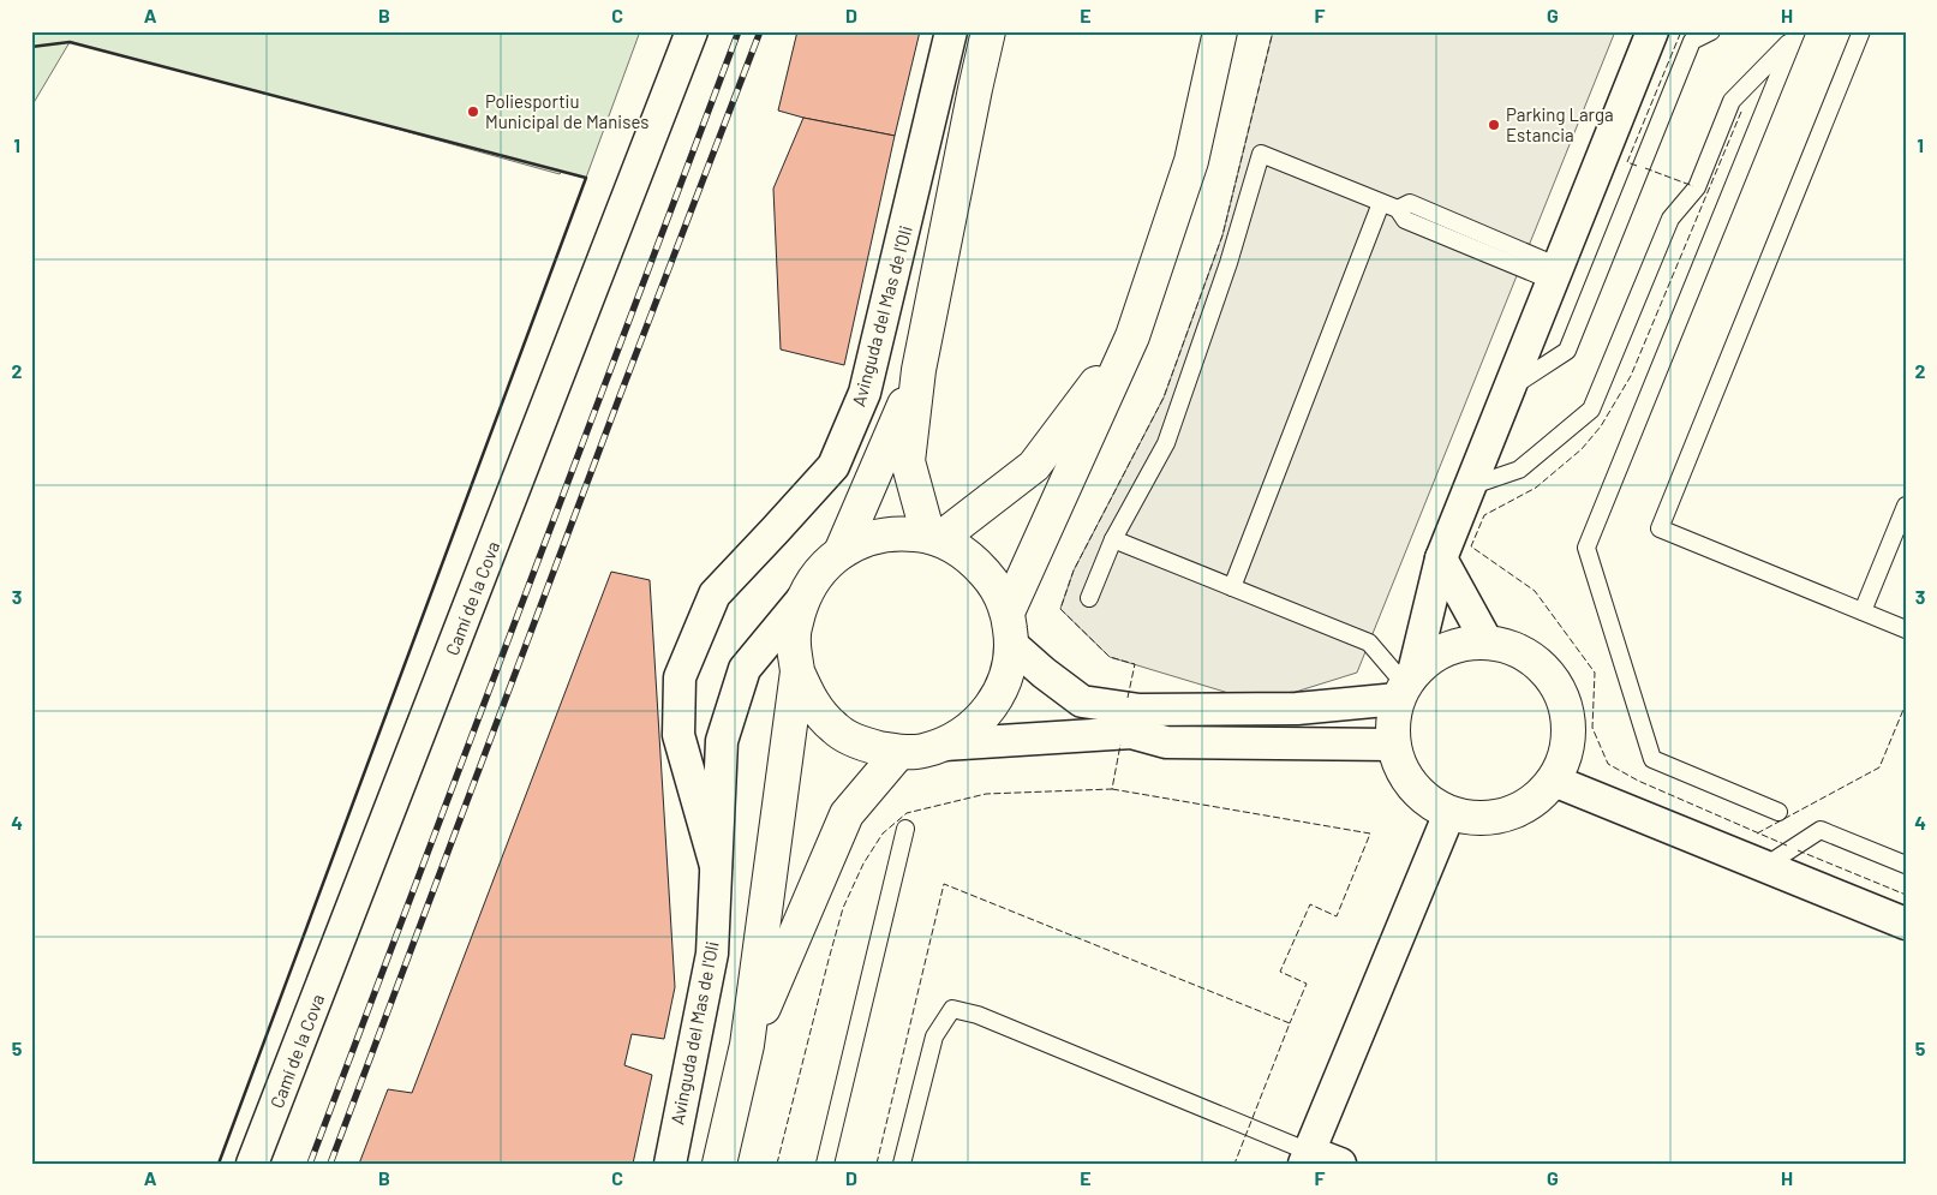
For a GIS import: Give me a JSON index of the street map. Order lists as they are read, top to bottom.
{
  "streets": {
    "street": ["Avinguda del Mas de l'Oli", "Camí de la Cova"]
  },
  "places": ["Poliesportiu Municipal de Manises", "Parking Larga Estancia"],
  "grid": {
    "columns": [
      "A",
      "B",
      "C",
      "D",
      "E",
      "F",
      "G",
      "H"
    ],
    "rows": [
      "1",
      "2",
      "3",
      "4",
      "5"
    ]
  }
}
